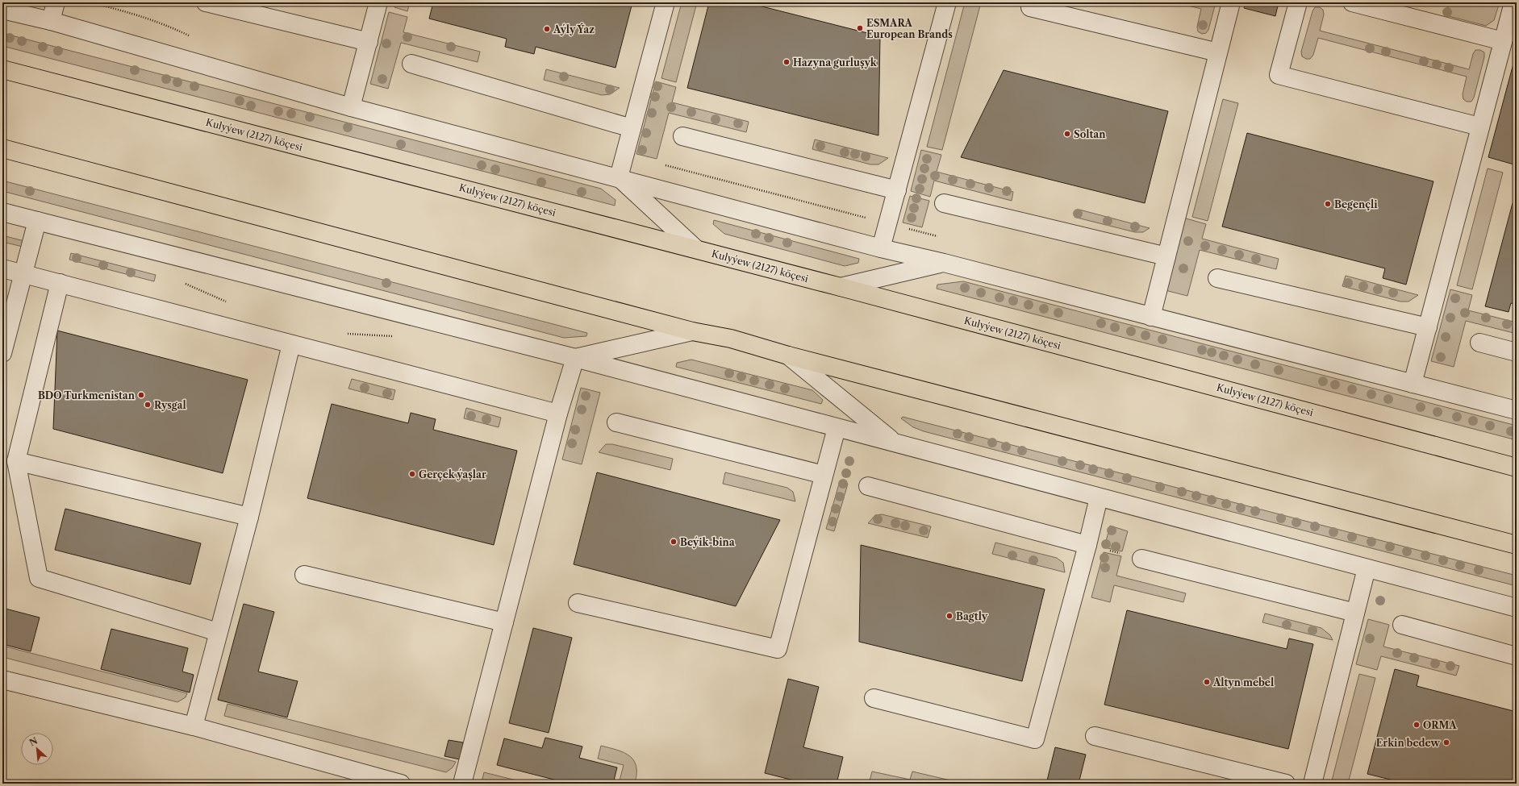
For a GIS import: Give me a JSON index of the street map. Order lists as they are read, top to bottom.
{
  "streets": {
    "highway": ["Kulyýew (2127) köçesi"]
  },
  "places": [
    "ESMARA European Brands",
    "Aýly Ýaz",
    "Hazyna gurluşyk",
    "Soltan",
    "Begençli",
    "BDO Turkmenistan",
    "Rysgal",
    "Gerçek ýaşlar",
    "Beýik-bina",
    "Bagtly",
    "Altyn mebel",
    "ORMA",
    "Erkin bedew"
  ],
  "north": "top left"
}
